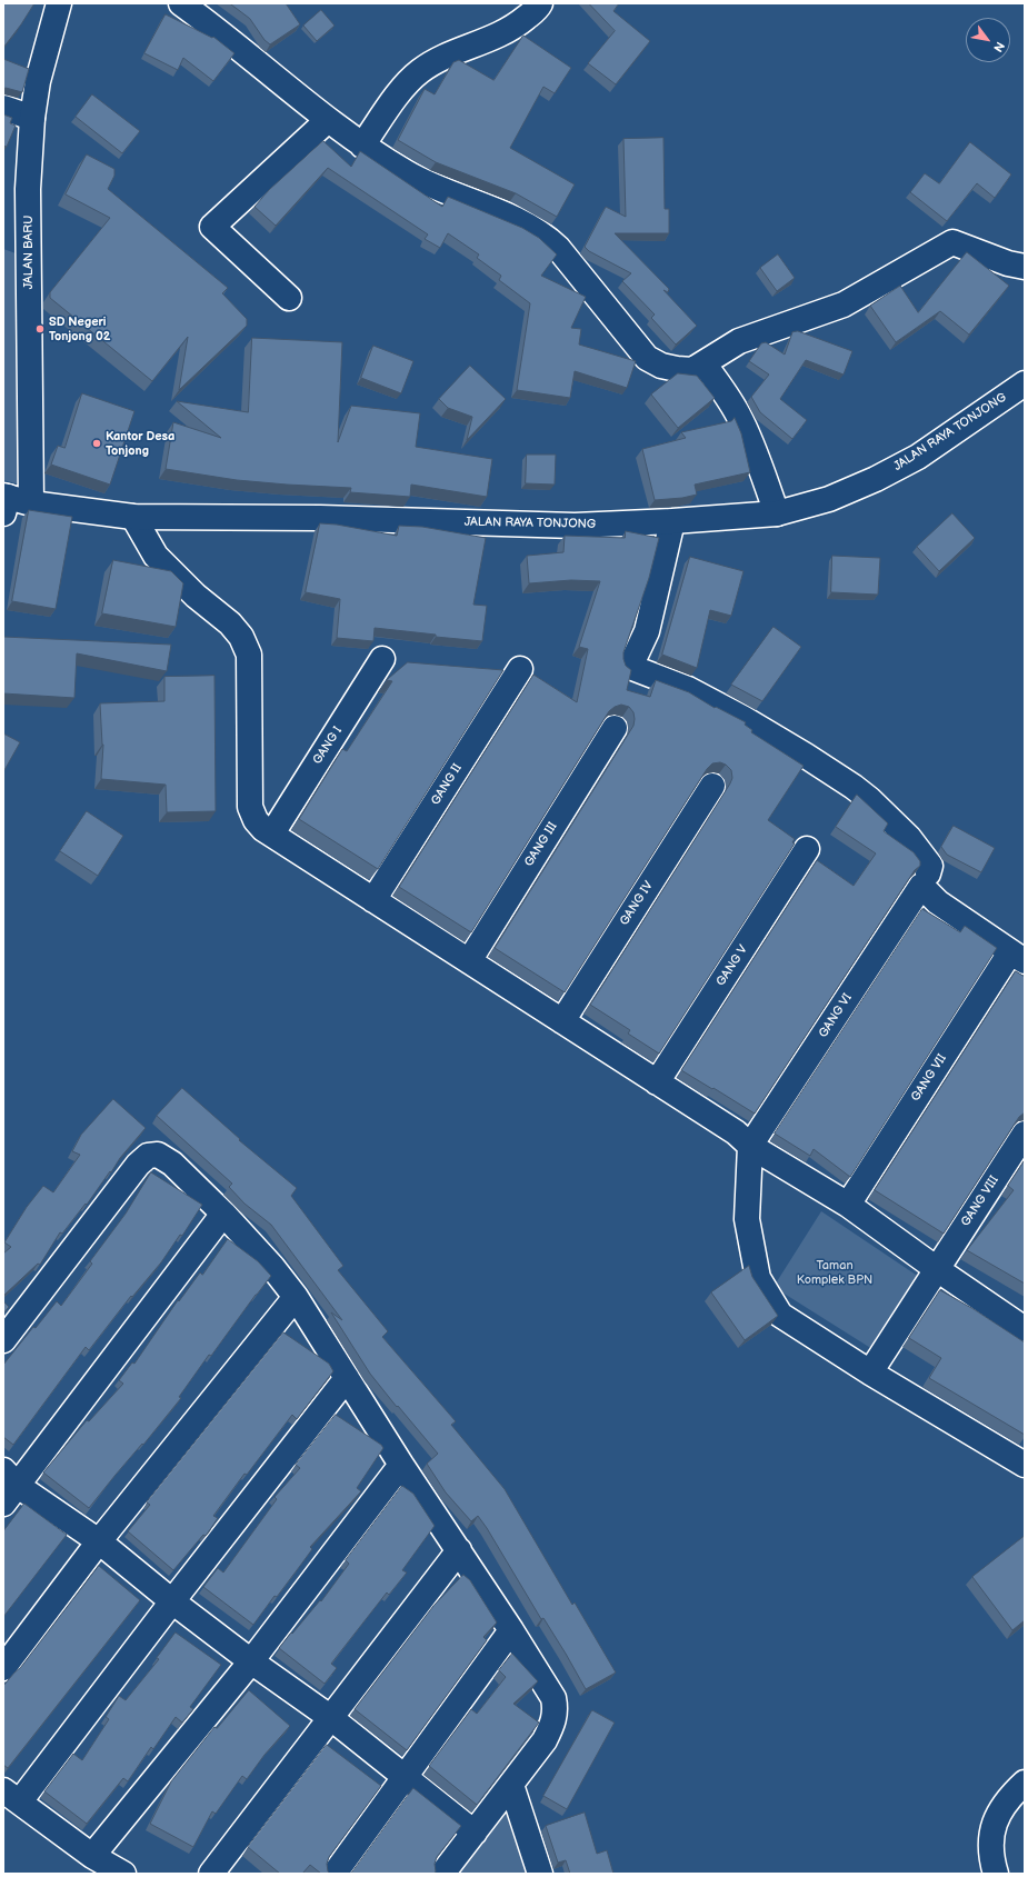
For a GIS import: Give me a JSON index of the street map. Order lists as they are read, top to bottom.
{
  "streets": {
    "street": [
      "JALAN BARU",
      "JALAN RAYA TONJONG",
      "GANG I",
      "GANG II",
      "GANG III",
      "GANG IV",
      "GANG V",
      "GANG VI",
      "GANG VII",
      "GANG VIII"
    ]
  },
  "crossings": [
    ["JALAN BARU", "JALAN RAYA TONJONG"]
  ],
  "parks": ["Taman Komplek BPN"],
  "places": ["SD Negeri Tonjong 02", "Kantor Desa Tonjong"],
  "north": "bottom right"
}
